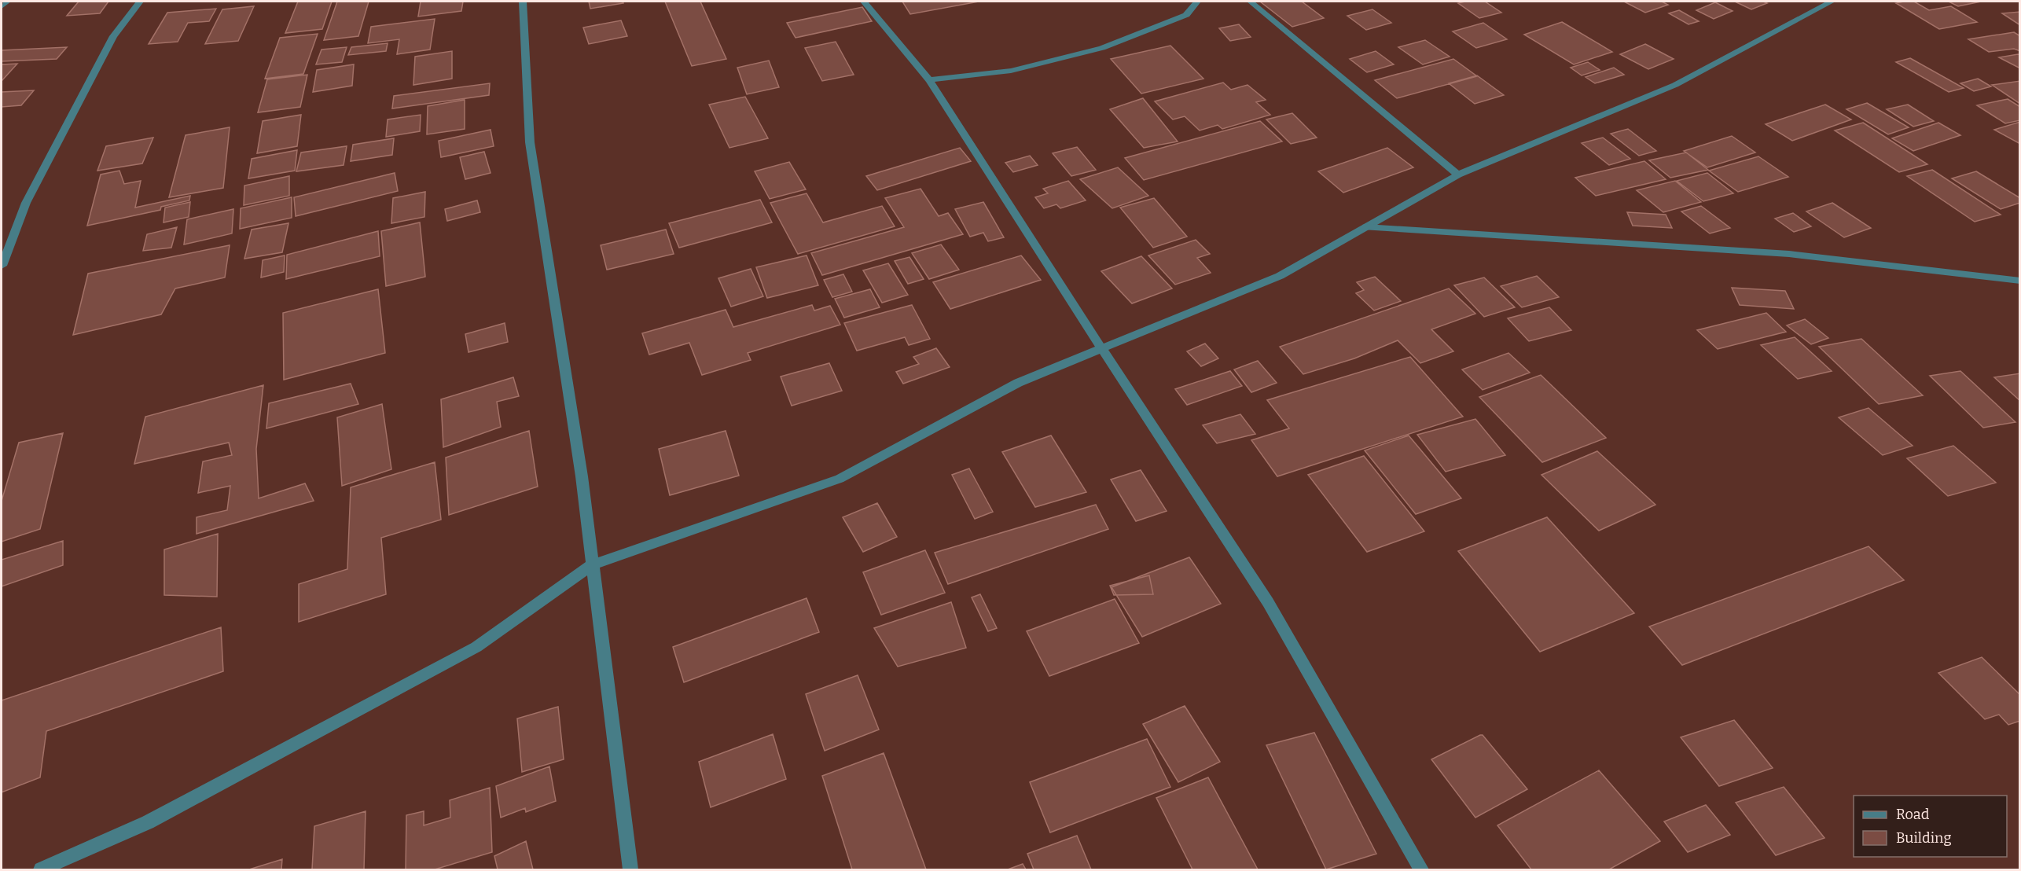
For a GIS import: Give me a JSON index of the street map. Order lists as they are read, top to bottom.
{
  "legend": ["Road", "Building"]
}
